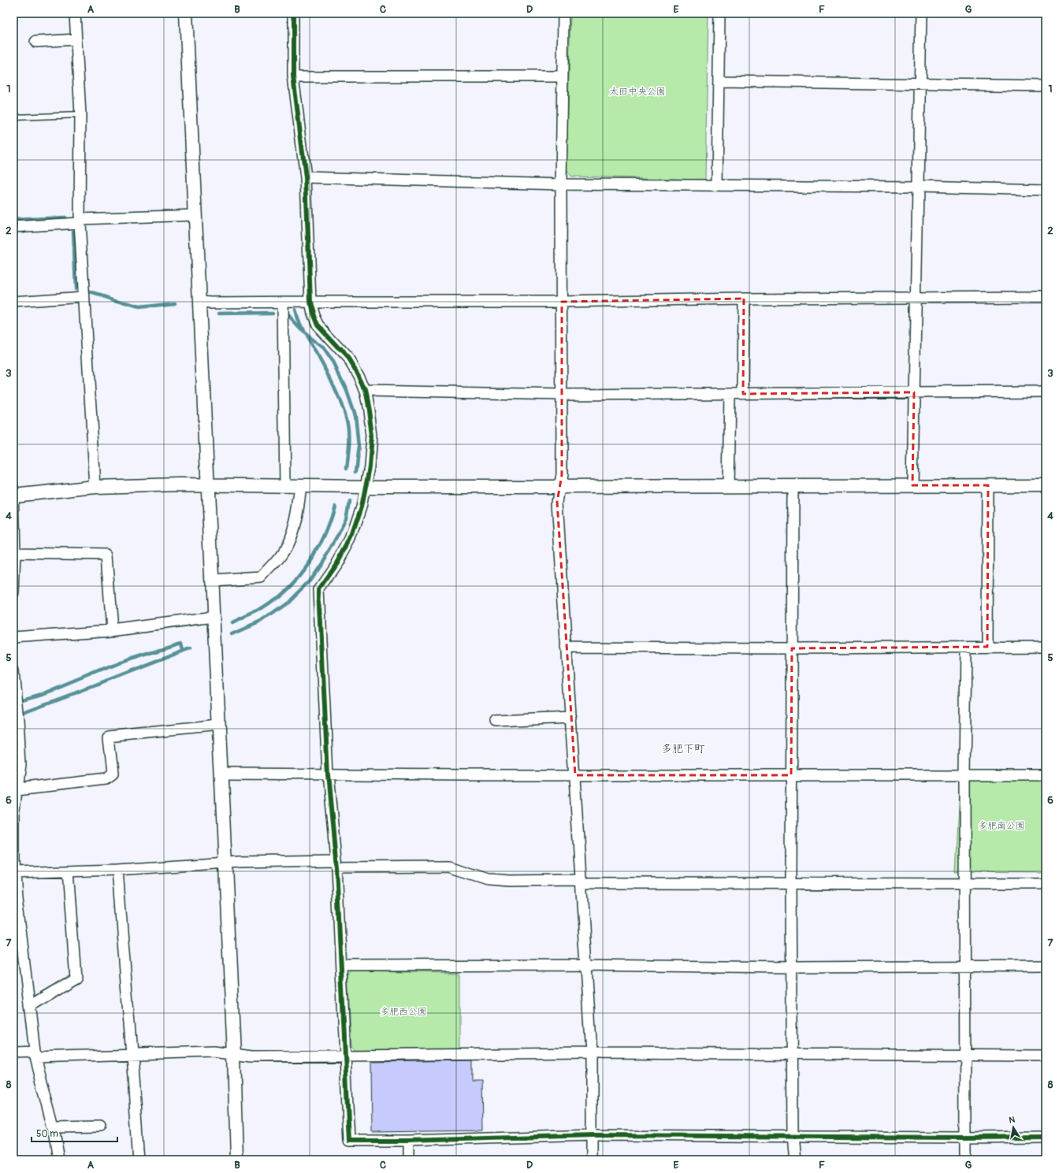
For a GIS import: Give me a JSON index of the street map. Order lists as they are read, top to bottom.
{
  "districts": ["多肥下町"],
  "parks": ["太田中央公園", "多肥南公園", "多肥西公園"],
  "scale_bar": "50 m",
  "north": "top",
  "grid": {
    "columns": [
      "A",
      "B",
      "C",
      "D",
      "E",
      "F",
      "G"
    ],
    "rows": [
      "1",
      "2",
      "3",
      "4",
      "5",
      "6",
      "7",
      "8"
    ]
  }
}
